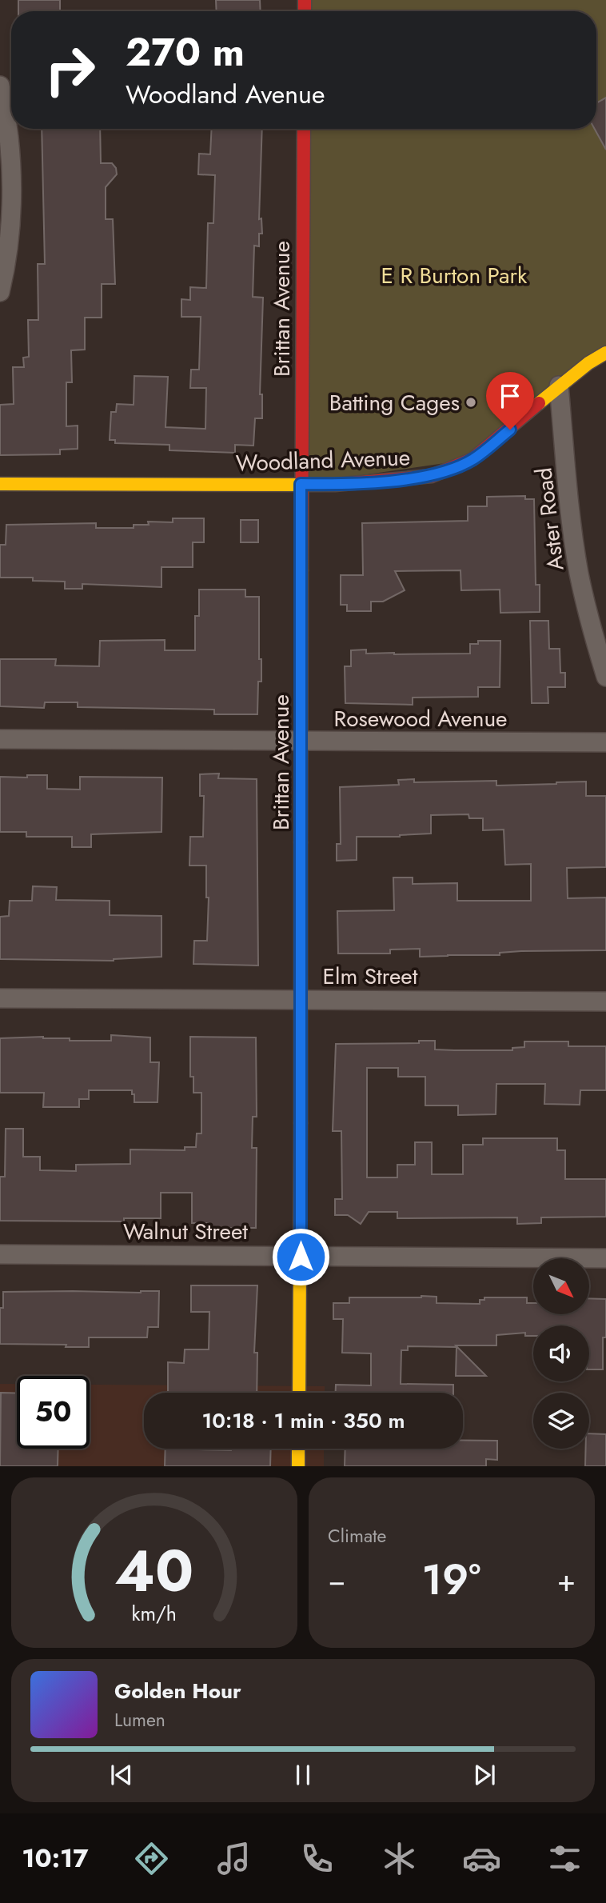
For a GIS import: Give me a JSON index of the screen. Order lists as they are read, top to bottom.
{
  "streets": {
    "main road": ["Brittan Avenue", "Woodland Avenue"],
    "street": [
      "Aster Road",
      "Rosewood Avenue",
      "Elm Street",
      "Walnut Street"
    ]
  },
  "crossings": [
    ["Brittan Avenue", "Woodland Avenue"],
    ["Brittan Avenue", "Rosewood Avenue"],
    ["Brittan Avenue", "Elm Street"],
    ["Brittan Avenue", "Walnut Street"],
    ["Woodland Avenue", "Aster Road"]
  ],
  "parks": ["E R Burton Park"],
  "places": ["Batting Cages"],
  "north": "bottom right",
  "page": {
    "turn": ["270 m", "Woodland Avenue"],
    "limit": "50",
    "trip": "10:18 · 1 min · 350 m",
    "tile": "Climate",
    "heat": ["−", "19°", "+"],
    "song": ["Golden Hour", "Lumen"],
    "tabs": "10:17",
    "gauge": ["40", "km/h"]
  }
}
